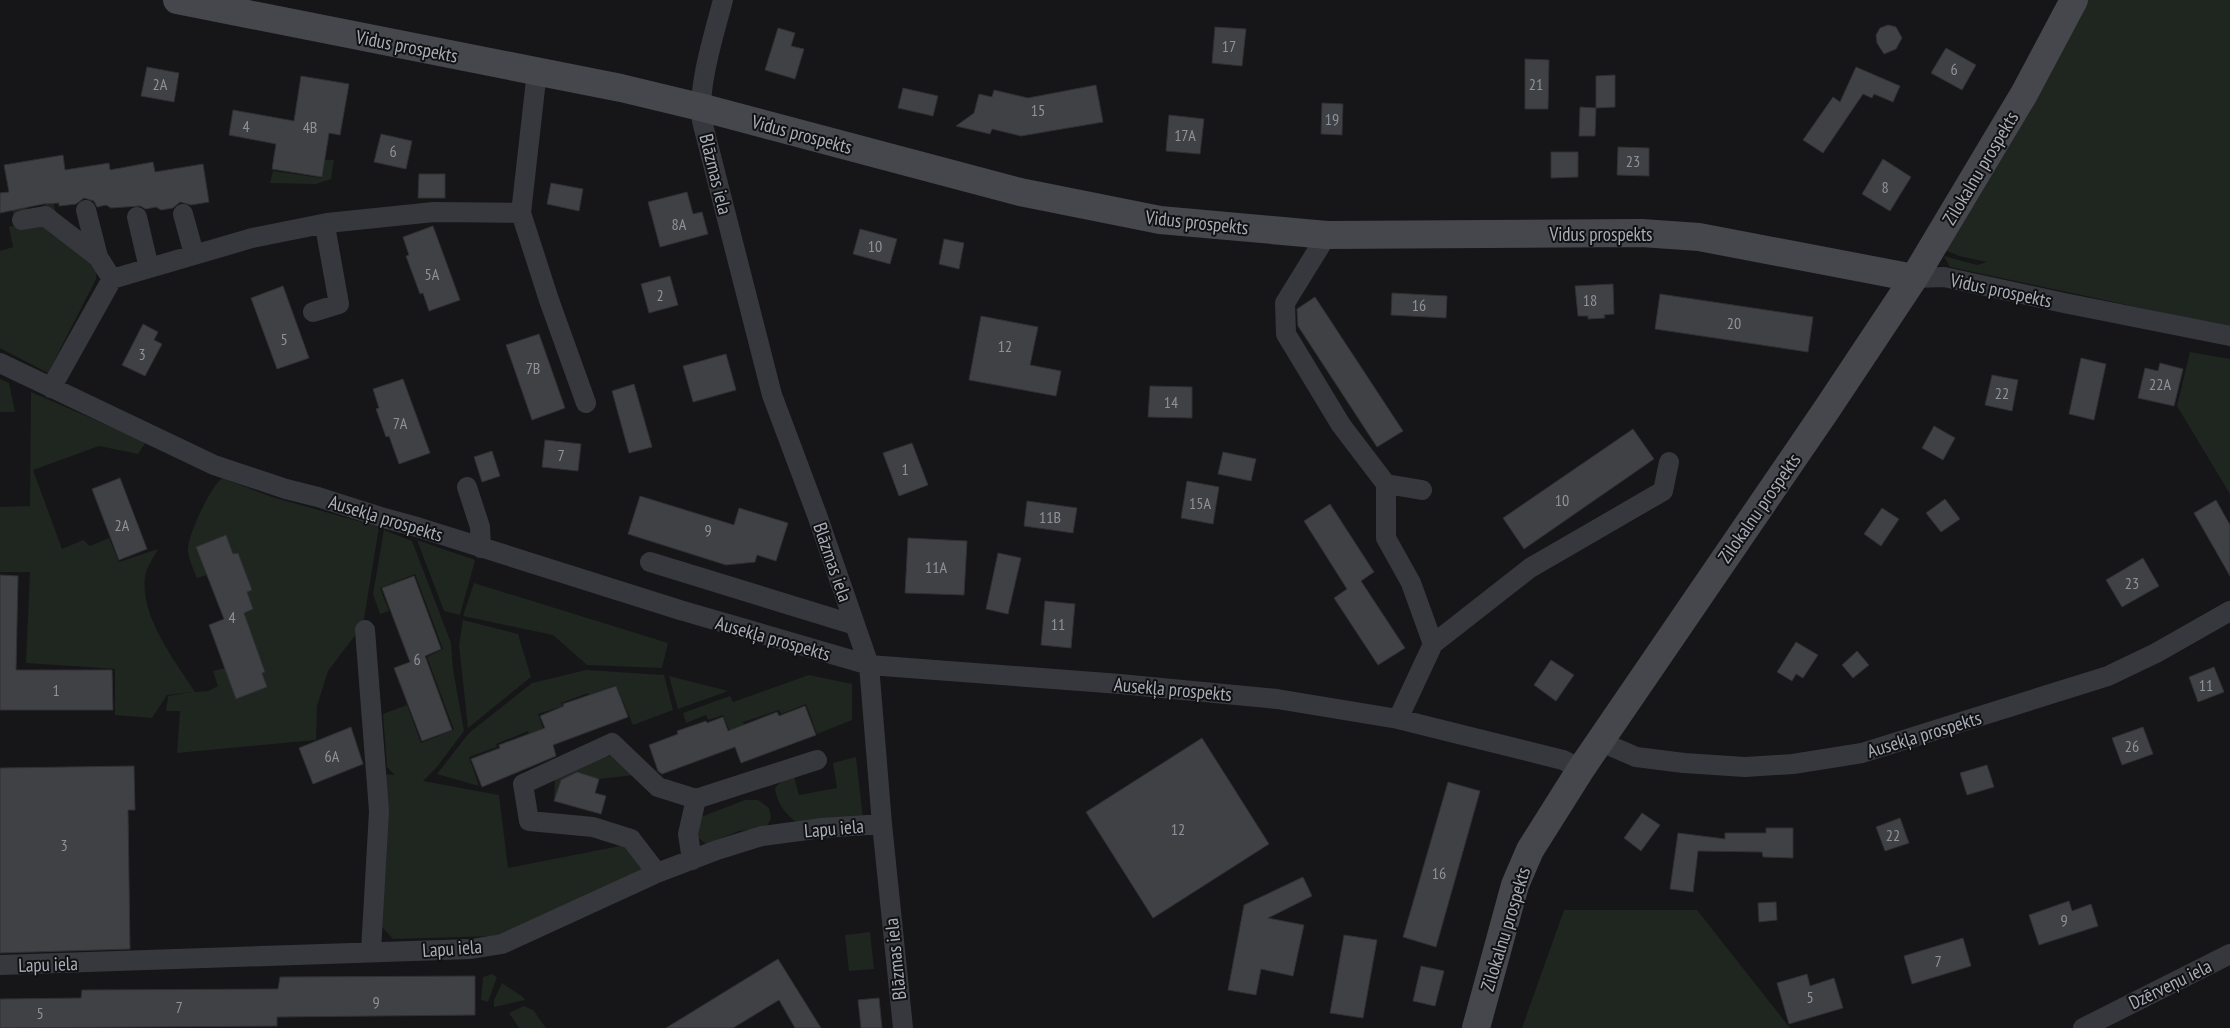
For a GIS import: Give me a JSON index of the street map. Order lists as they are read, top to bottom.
{
  "streets": {
    "main road": ["Vidus prospekts", "Zilokalnu prospekts"],
    "street": [
      "Blāzmas iela",
      "Ausekļa prospekts",
      "Lapu iela",
      "Dzērveņu iela"
    ]
  },
  "crossings": [
    ["Vidus prospekts", "Zilokalnu prospekts"],
    ["Vidus prospekts", "Blāzmas iela"],
    ["Zilokalnu prospekts", "Ausekļa prospekts"],
    ["Blāzmas iela", "Ausekļa prospekts"],
    ["Blāzmas iela", "Lapu iela"]
  ],
  "house_numbers": [
    "17",
    "6",
    "2A",
    "21",
    "15",
    "19",
    "4",
    "4B",
    "17A",
    "6",
    "23",
    "8",
    "8A",
    "10",
    "5A",
    "2",
    "18",
    "16",
    "20",
    "5",
    "12",
    "3",
    "7B",
    "22A",
    "22",
    "14",
    "7A",
    "7",
    "1",
    "10",
    "15A",
    "11B",
    "2A",
    "9",
    "11A",
    "23",
    "4",
    "11",
    "6",
    "11",
    "1",
    "26",
    "6A",
    "12",
    "22",
    "3",
    "16",
    "9",
    "7",
    "5",
    "9",
    "7",
    "5"
  ]
}
